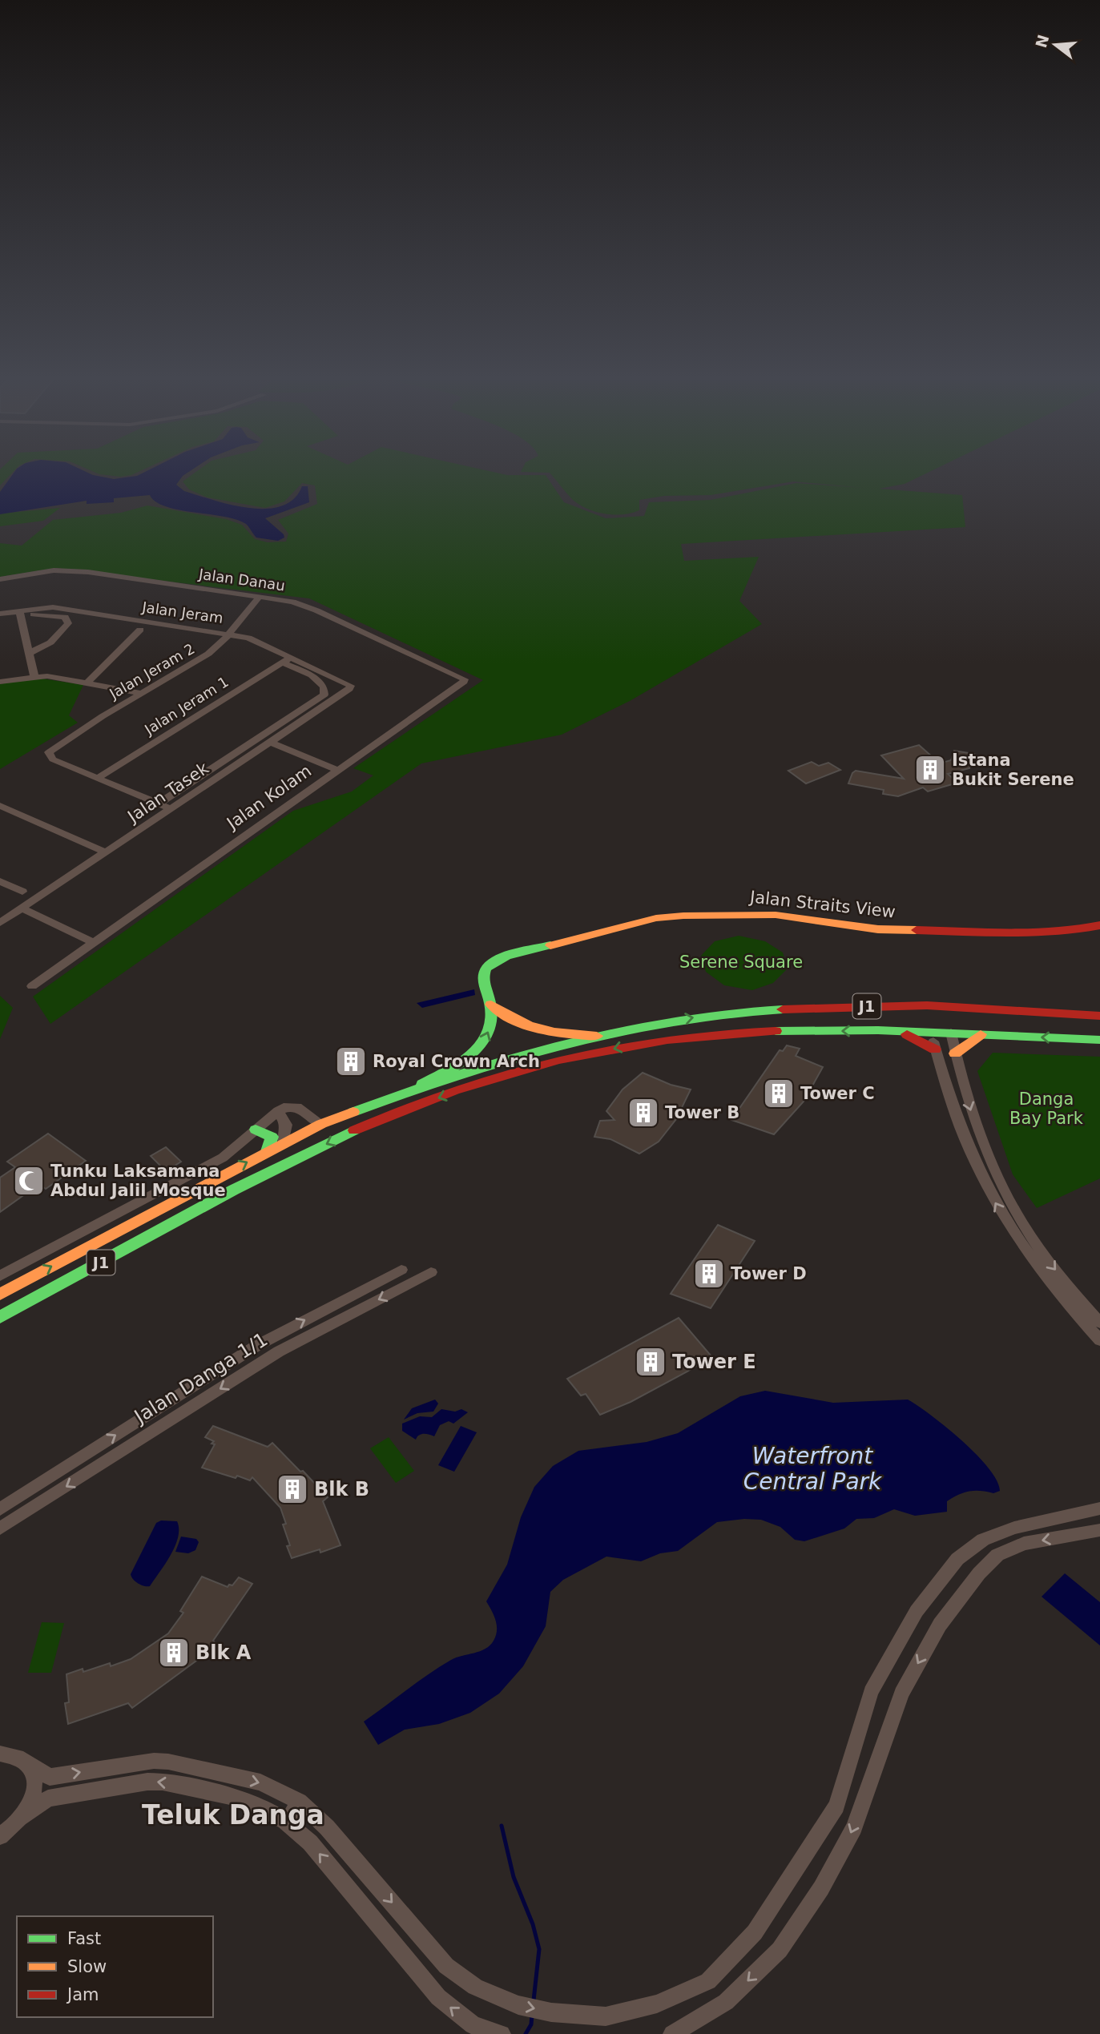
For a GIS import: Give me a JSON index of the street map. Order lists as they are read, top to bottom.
{
  "streets": {
    "main road": ["Jalan Straits View", "J1"],
    "street": [
      "Jalan Danau",
      "Jalan Jeram",
      "Jalan Jeram 2",
      "Jalan Jeram 1",
      "Jalan Tasek",
      "Jalan Kolam",
      "Jalan Danga 1/1"
    ]
  },
  "crossings": [
    ["Jalan Danau", "Jalan Jeram 2"],
    ["Jalan Danau", "Jalan Kolam"],
    ["Jalan Jeram", "Jalan Jeram 2"],
    ["Jalan Jeram", "Jalan Jeram 1"],
    ["Jalan Jeram", "Jalan Tasek"],
    ["Jalan Jeram 2", "Jalan Jeram 1"],
    ["Jalan Jeram 1", "Jalan Tasek"],
    ["Jalan Straits View", "J1"]
  ],
  "districts": ["Teluk Danga"],
  "water": ["Waterfront Central Park"],
  "parks": ["Serene Square", "Danga Bay Park"],
  "places": {
    "building": [
      "Istana Bukit Serene",
      "Royal Crown Arch",
      "Tower C",
      "Tower B",
      "Tower D",
      "Tower E",
      "Blk B",
      "Blk A"
    ],
    "mosque": ["Tunku Laksamana Abdul Jalil Mosque"]
  },
  "legend": ["Fast", "Slow", "Jam"],
  "north": "left"
}
